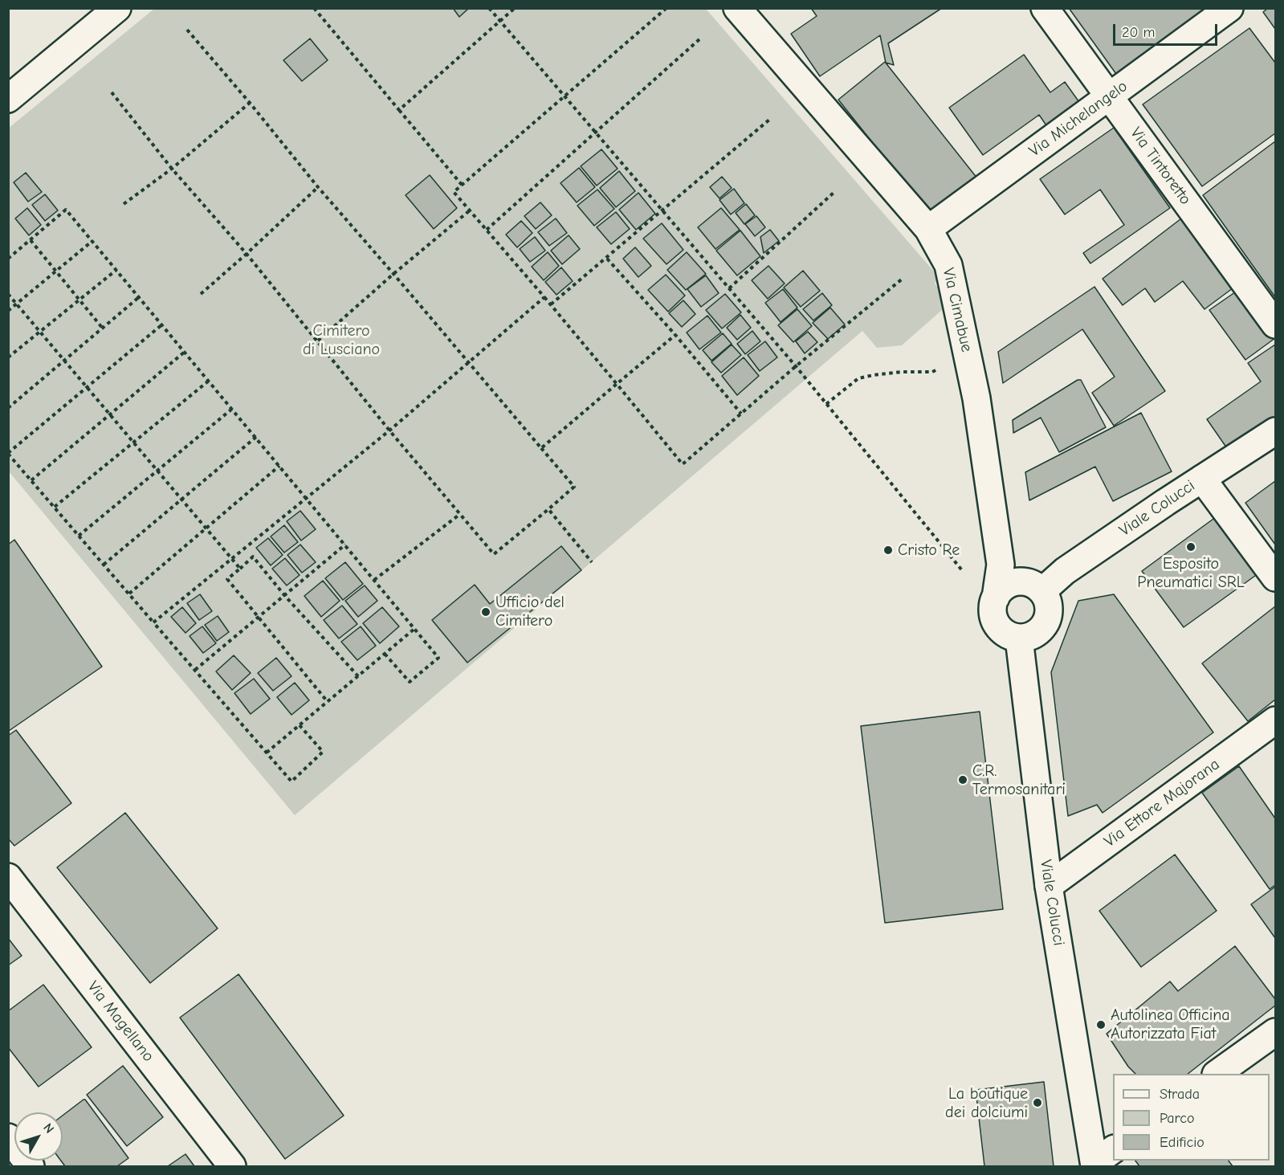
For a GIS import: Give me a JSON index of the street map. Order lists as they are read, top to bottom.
{
  "streets": {
    "street": [
      "Via Michelangelo",
      "Via Tintoretto",
      "Via Cimabue",
      "Viale Colucci",
      "Via Ettore Majorana",
      "Via Magellano"
    ]
  },
  "crossings": [
    ["Via Michelangelo", "Via Tintoretto"],
    ["Via Michelangelo", "Via Cimabue"],
    ["Via Cimabue", "Viale Colucci"],
    ["Viale Colucci", "Via Ettore Majorana"]
  ],
  "parks": ["Cimitero di Lusciano"],
  "places": [
    "Esposito Pneumatici SRL",
    "Cristo Re",
    "Ufficio del Cimitero",
    "C.R. Termosanitari",
    "Autolinea Officina Autorizzata Fiat",
    "La boutique dei dolciumi"
  ],
  "legend": ["Strada", "Parco", "Edificio"],
  "scale_bar": "20 m",
  "north": "top right"
}
